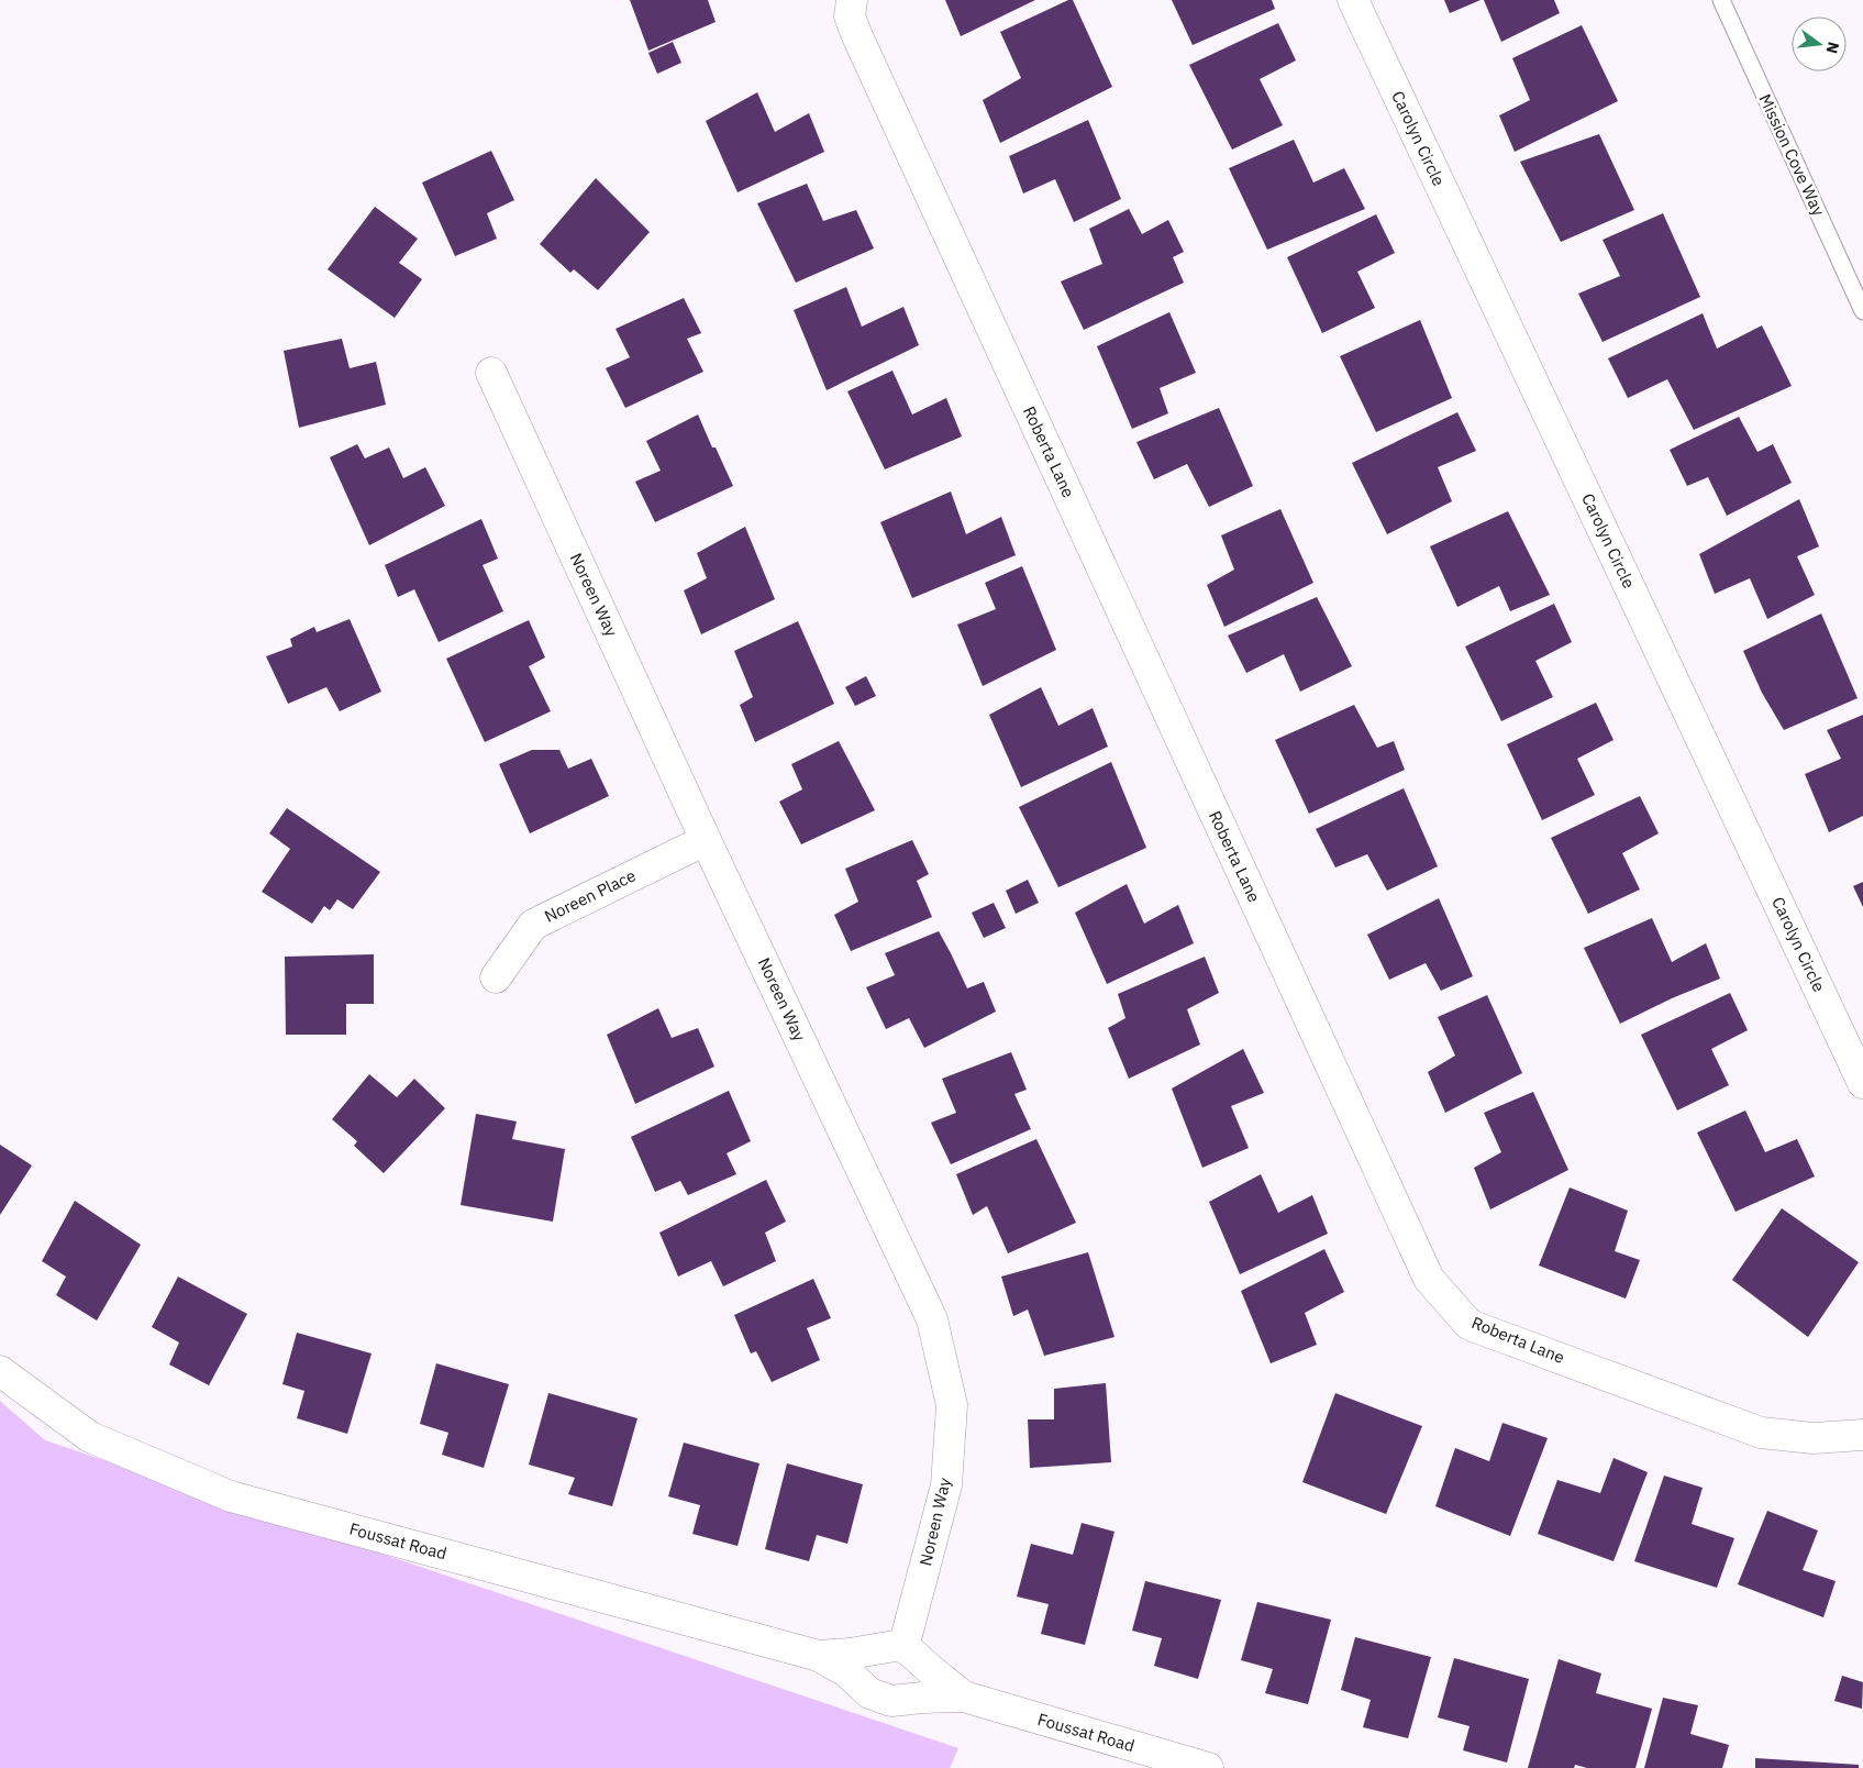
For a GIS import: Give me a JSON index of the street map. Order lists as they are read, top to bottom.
{
  "streets": {
    "street": [
      "Carolyn Circle",
      "Roberta Lane",
      "Noreen Way",
      "Noreen Place",
      "Foussat Road"
    ],
    "lane": ["Mission Cove Way"]
  },
  "crossings": [
    ["Noreen Way", "Noreen Place"],
    ["Noreen Way", "Foussat Road"]
  ],
  "north": "right"
}
